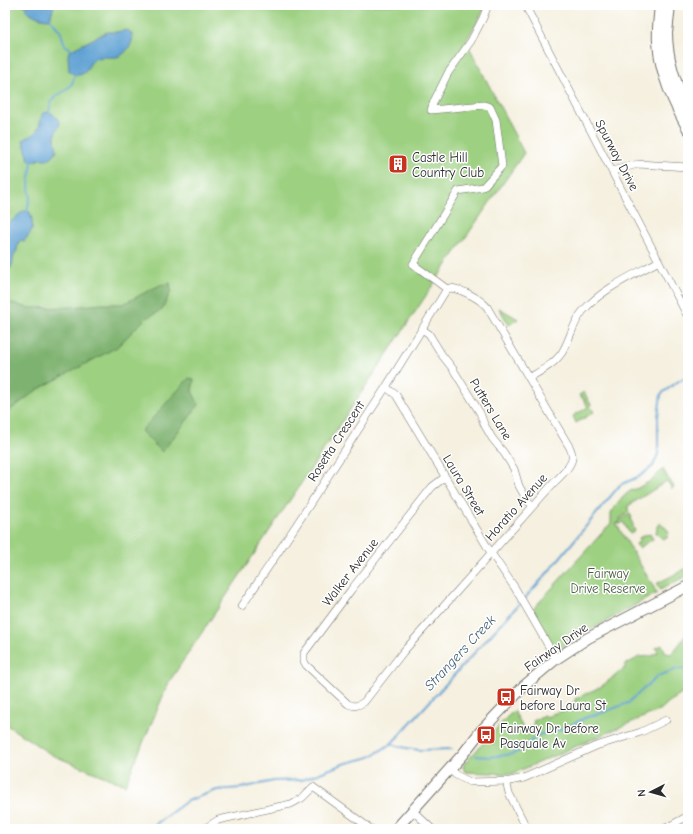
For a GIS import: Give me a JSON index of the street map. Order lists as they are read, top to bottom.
{
  "streets": {
    "street": [
      "Spurway Drive",
      "Putters Lane",
      "Rosetta Crescent",
      "Laura Street",
      "Horatio Avenue",
      "Walker Avenue",
      "Fairway Drive"
    ]
  },
  "crossings": [
    ["Putters Lane", "Rosetta Crescent"],
    ["Putters Lane", "Horatio Avenue"],
    ["Rosetta Crescent", "Laura Street"],
    ["Rosetta Crescent", "Horatio Avenue"],
    ["Laura Street", "Horatio Avenue"],
    ["Laura Street", "Walker Avenue"],
    ["Laura Street", "Fairway Drive"],
    ["Horatio Avenue", "Walker Avenue"]
  ],
  "water": ["Strangers Creek"],
  "parks": ["Fairway Drive Reserve"],
  "places": {
    "building": ["Castle Hill Country Club"],
    "bus stop": ["Fairway Dr before Laura St", "Fairway Dr before Pasquale Av"]
  },
  "north": "left"
}
